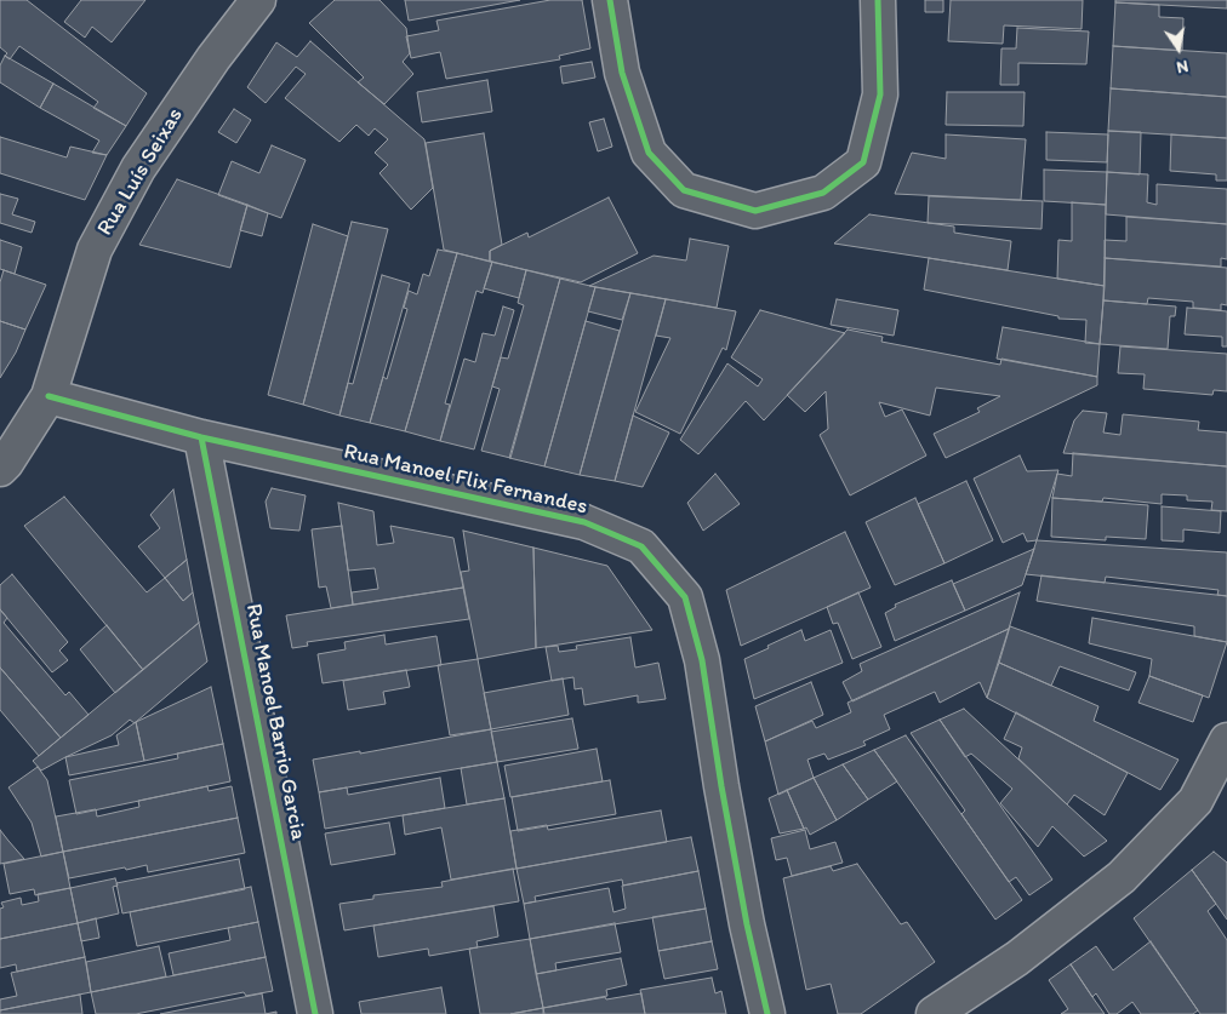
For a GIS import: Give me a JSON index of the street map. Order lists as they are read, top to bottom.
{
  "streets": {
    "street": ["Rua Luís Seixas", "Rua Manoel Flix Fernandes", "Rua Manoel Barrio Garcia"]
  },
  "crossings": [
    ["Rua Luís Seixas", "Rua Manoel Flix Fernandes"],
    ["Rua Manoel Flix Fernandes", "Rua Manoel Barrio Garcia"]
  ],
  "north": "bottom"
}
